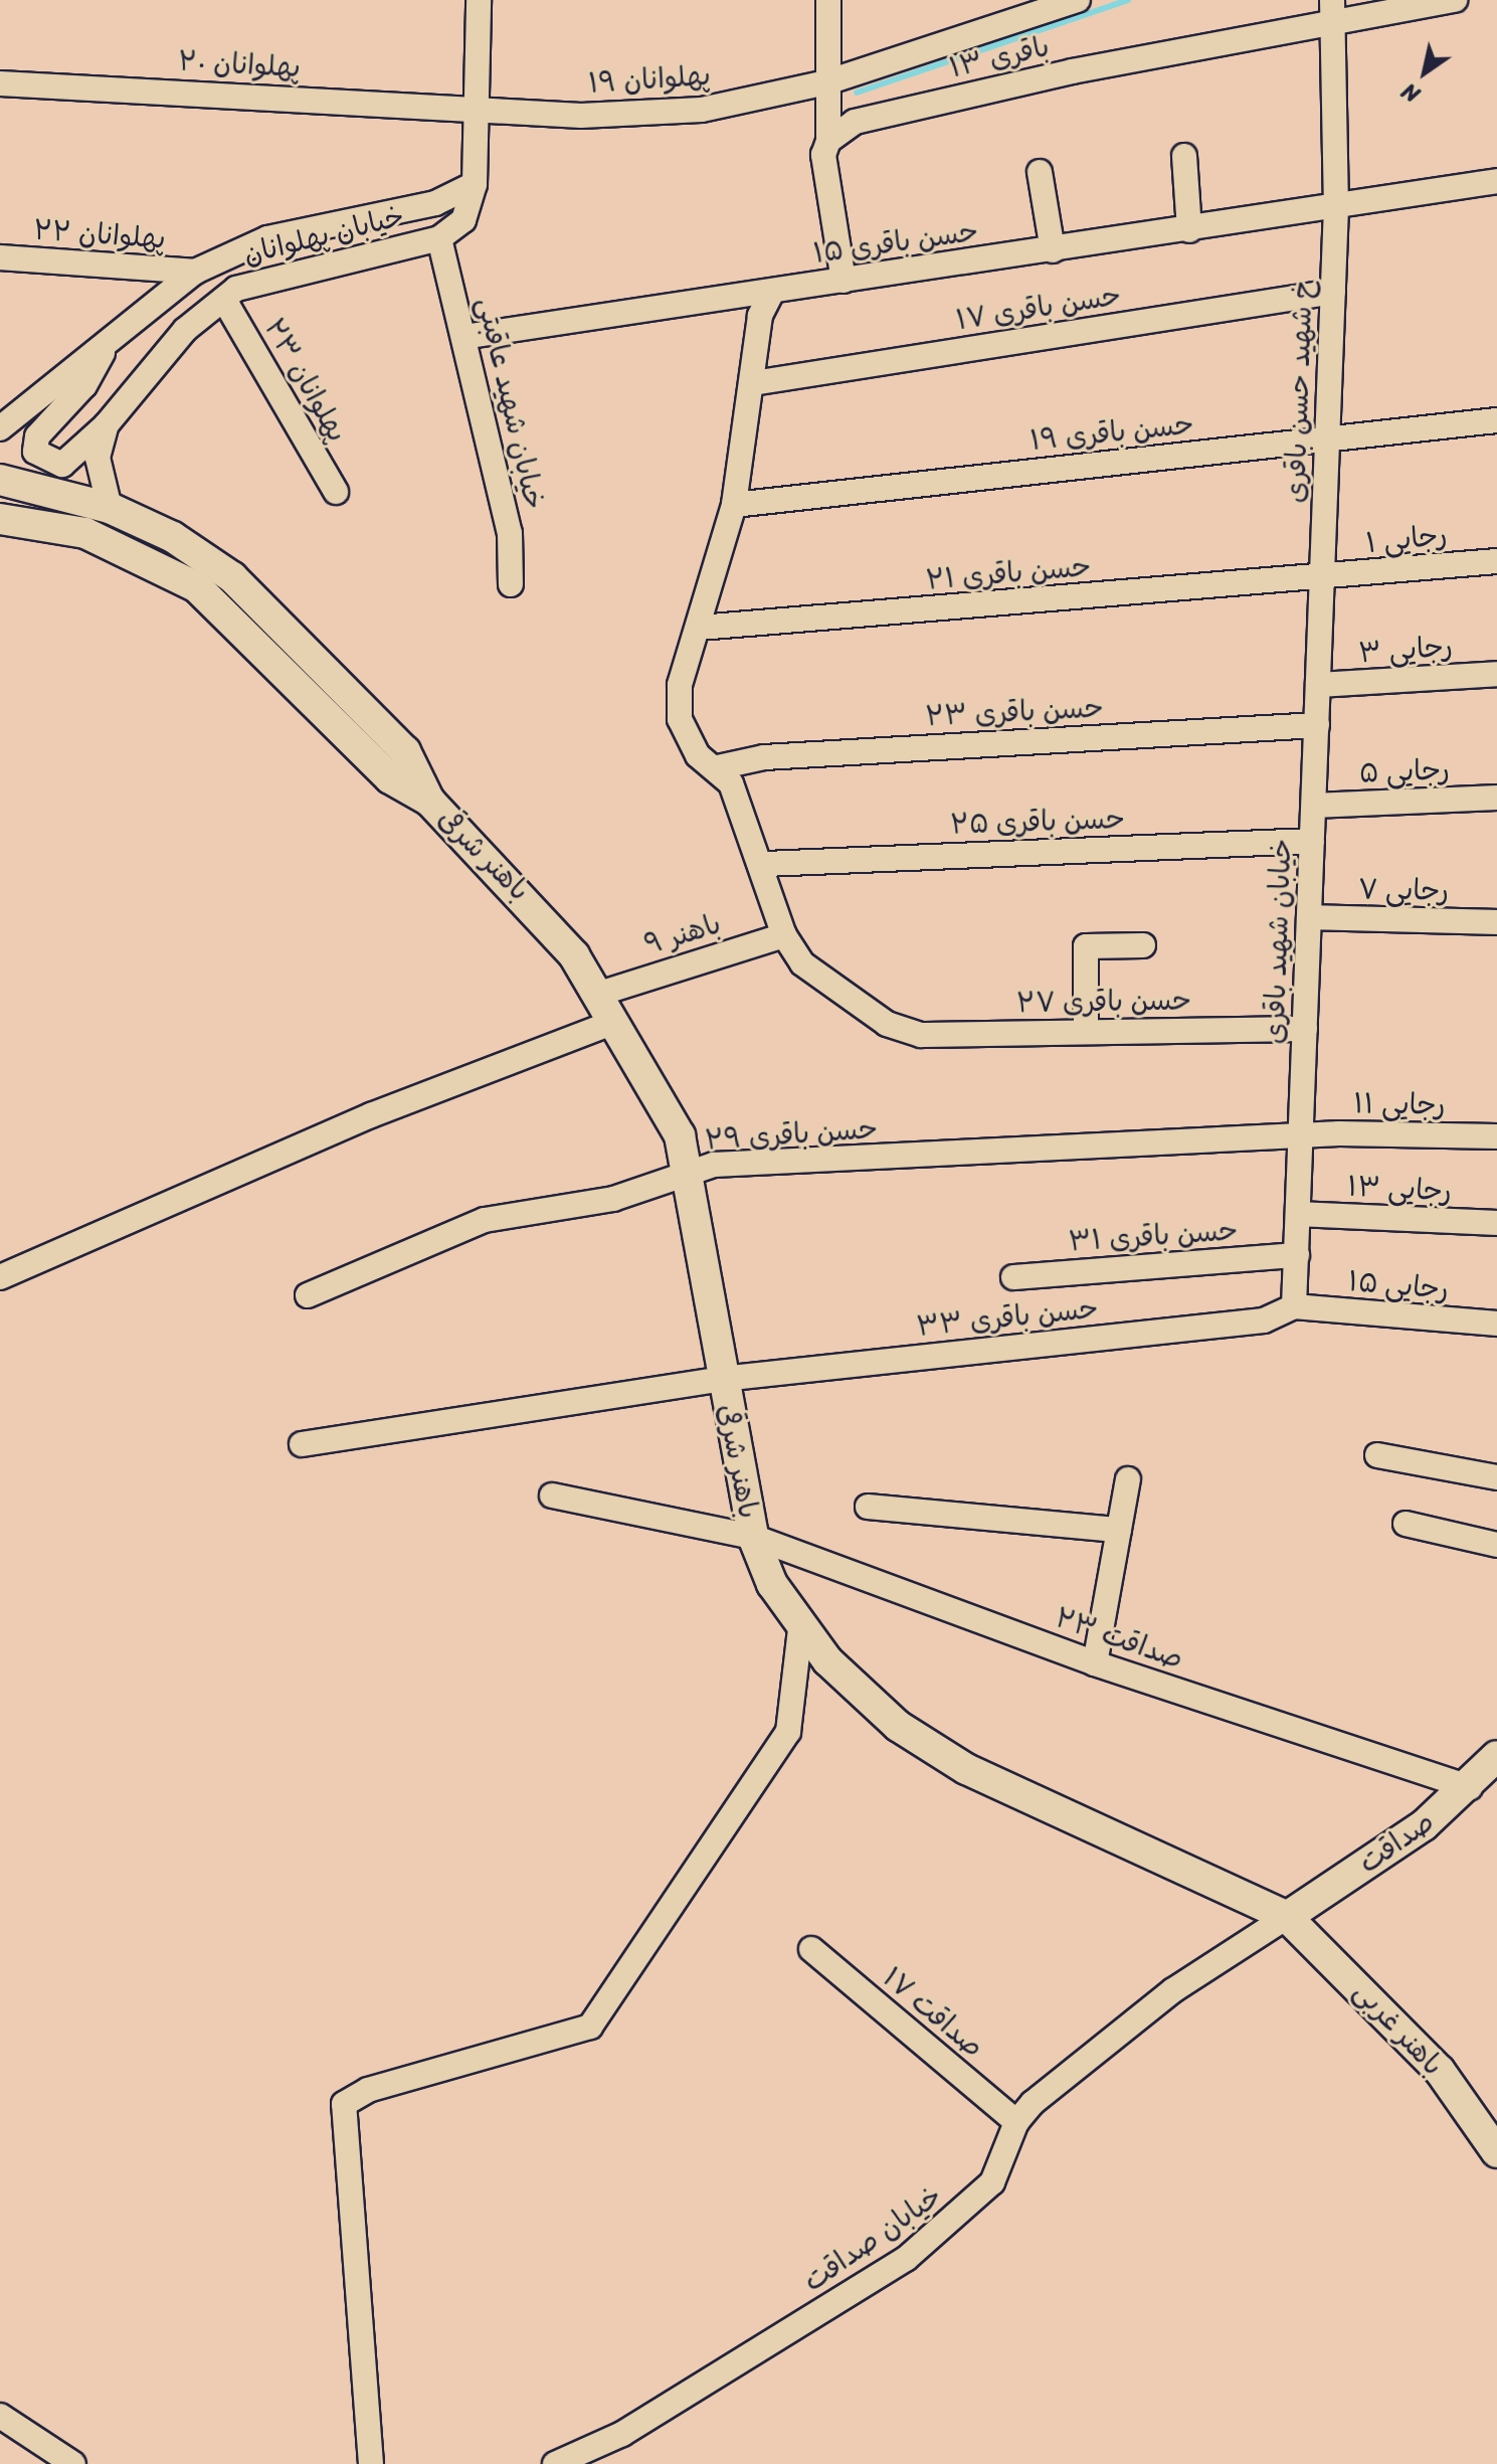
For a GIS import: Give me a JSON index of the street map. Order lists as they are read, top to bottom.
{
  "streets": {
    "street": [
      "باقری ۱۳",
      "پهلوانان ۲۰",
      "پهلوانان ۱۹",
      "پهلوانان ۲۲",
      "خیابان پهلوانان",
      "حسن باقری ۱۵",
      "حسن باقری ۱۷",
      "پهلوانان ۲۳",
      "خ شهید حسن باقری",
      "خیابان شهید عاقبتی",
      "حسن باقری ۱۹",
      "رجایی ۱",
      "حسن باقری ۲۱",
      "رجایی ۳",
      "حسن باقری ۲۳",
      "رجایی ۵",
      "حسن باقری ۲۵",
      "باهنر شرقی",
      "رجایی ۷",
      "باهنر ۹",
      "خیابان شهید باقری",
      "حسن باقری ۲۷",
      "رجایی ۱۱",
      "حسن باقری ۲۹",
      "رجایی ۱۳",
      "حسن باقری ۳۱",
      "رجایی ۱۵",
      "حسن باقری ۳۳",
      "صداقت ۲۳",
      "صداقت",
      "صداقت ۱۷",
      "باهنر غربی",
      "خیابان صداقت"
    ]
  },
  "crossings": [
    ["باقری ۱۳", "پهلوانان ۱۹"],
    ["پهلوانان ۲۰", "پهلوانان ۱۹"],
    ["پهلوانان ۲۰", "خیابان پهلوانان"],
    ["پهلوانان ۱۹", "خیابان پهلوانان"],
    ["پهلوانان ۲۲", "خیابان پهلوانان"],
    ["خیابان پهلوانان", "پهلوانان ۲۳"],
    ["خیابان پهلوانان", "خیابان شهید عاقبتی"],
    ["خیابان پهلوانان", "باهنر شرقی"],
    ["حسن باقری ۱۵", "خ شهید حسن باقری"],
    ["حسن باقری ۱۵", "خیابان شهید عاقبتی"],
    ["حسن باقری ۱۷", "خ شهید حسن باقری"],
    ["خ شهید حسن باقری", "حسن باقری ۱۹"],
    ["خ شهید حسن باقری", "رجایی ۱"],
    ["خ شهید حسن باقری", "حسن باقری ۲۱"],
    ["خ شهید حسن باقری", "خیابان شهید باقری"],
    ["رجایی ۱", "حسن باقری ۲۱"],
    ["رجایی ۱", "خیابان شهید باقری"],
    ["حسن باقری ۲۱", "خیابان شهید باقری"],
    ["رجایی ۳", "خیابان شهید باقری"],
    ["حسن باقری ۲۳", "خیابان شهید باقری"],
    ["رجایی ۵", "خیابان شهید باقری"],
    ["حسن باقری ۲۵", "خیابان شهید باقری"],
    ["باهنر شرقی", "باهنر ۹"],
    ["باهنر شرقی", "حسن باقری ۲۹"],
    ["باهنر شرقی", "حسن باقری ۳۳"],
    ["باهنر شرقی", "صداقت ۲۳"],
    ["باهنر شرقی", "صداقت"],
    ["باهنر شرقی", "باهنر غربی"],
    ["باهنر شرقی", "خیابان صداقت"],
    ["رجایی ۷", "خیابان شهید باقری"],
    ["باهنر ۹", "حسن باقری ۲۷"],
    ["خیابان شهید باقری", "حسن باقری ۲۷"],
    ["خیابان شهید باقری", "رجایی ۱۱"],
    ["خیابان شهید باقری", "حسن باقری ۲۹"],
    ["خیابان شهید باقری", "رجایی ۱۳"],
    ["خیابان شهید باقری", "حسن باقری ۳۱"],
    ["خیابان شهید باقری", "رجایی ۱۵"],
    ["خیابان شهید باقری", "حسن باقری ۳۳"],
    ["رجایی ۱۱", "حسن باقری ۲۹"],
    ["رجایی ۱۵", "حسن باقری ۳۳"],
    ["صداقت ۲۳", "صداقت"],
    ["صداقت", "باهنر غربی"],
    ["صداقت", "خیابان صداقت"],
    ["صداقت ۱۷", "خیابان صداقت"],
    ["باهنر غربی", "خیابان صداقت"]
  ],
  "north": "bottom left"
}
